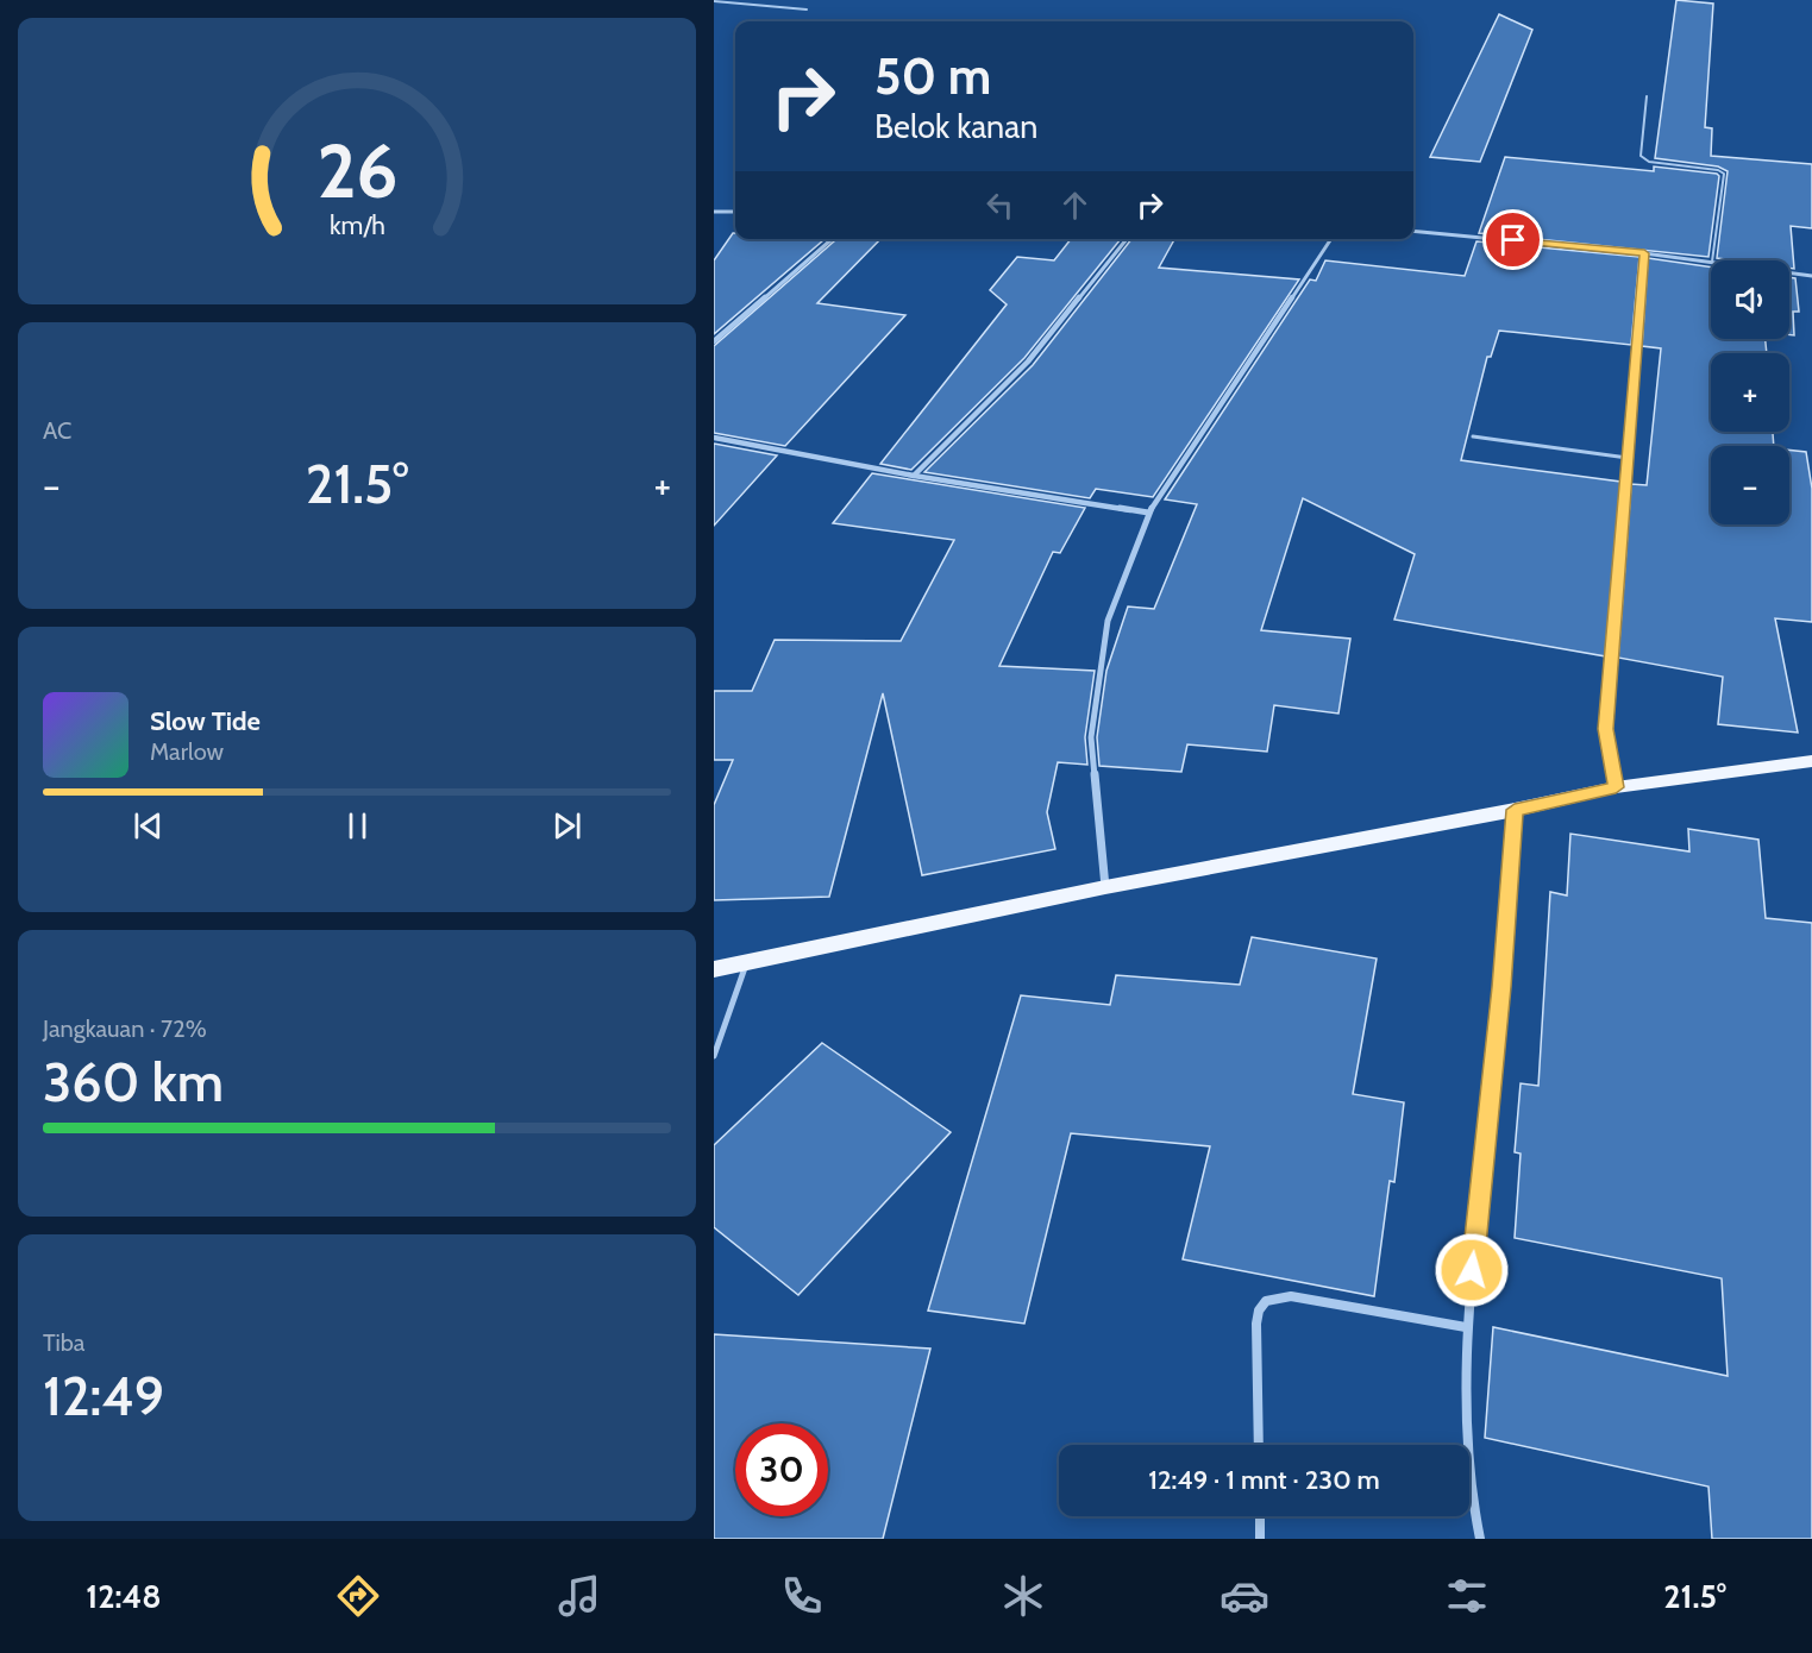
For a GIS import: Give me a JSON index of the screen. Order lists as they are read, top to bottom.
{
  "page": {
    "turn": ["50 m", "Belok kanan"],
    "map_buttons": ["+", "−"],
    "tile": [
      "AC",
      ["Jangkauan · 72%", "360 km"],
      ["Tiba", "12:49"]
    ],
    "heat": ["−", "21.5°", "+"],
    "song": ["Slow Tide", "Marlow"],
    "limit": "30",
    "trip": "12:49 · 1 mnt · 230 m",
    "tabs": ["12:48", "21.5°"],
    "gauge": ["26", "km/h"]
  }
}
